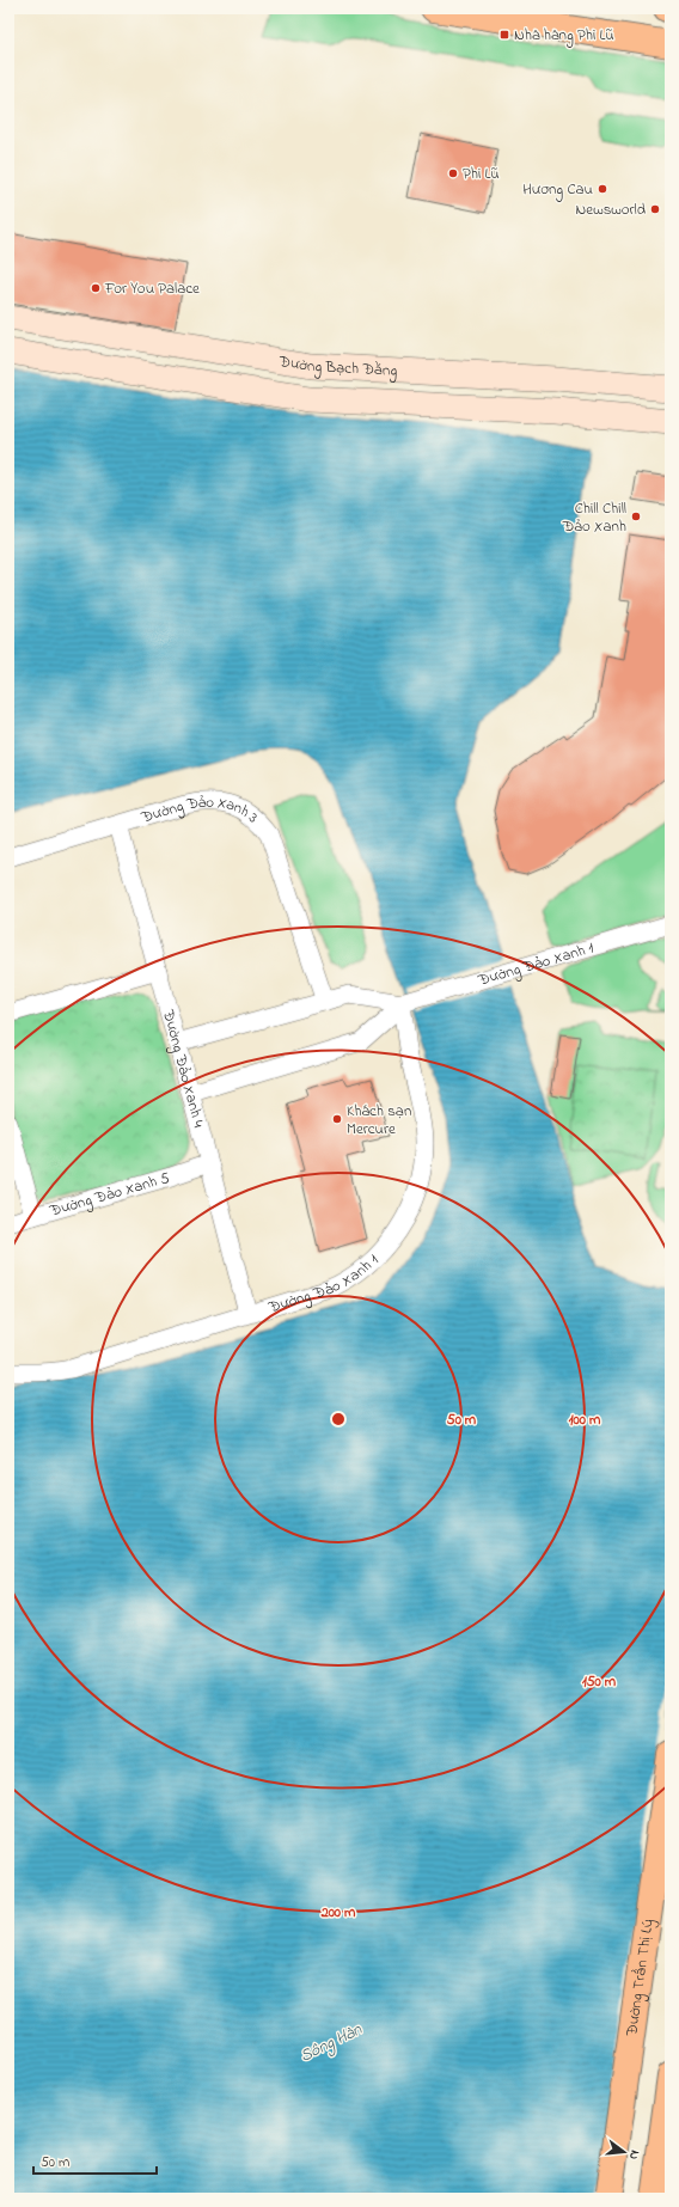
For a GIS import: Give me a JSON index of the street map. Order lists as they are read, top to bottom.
{
  "streets": {
    "main road": ["Đường Bạch Đằng", "Đường Trần Thị Lý"],
    "street": [
      "Đường Đảo Xanh 3",
      "Đường Đảo Xanh 1",
      "Đường Đảo Xanh 4",
      "Đường Đảo Xanh 5"
    ]
  },
  "crossings": [
    ["Đường Đảo Xanh 3", "Đường Đảo Xanh 1"],
    ["Đường Đảo Xanh 3", "Đường Đảo Xanh 4"],
    ["Đường Đảo Xanh 1", "Đường Đảo Xanh 4"],
    ["Đường Đảo Xanh 4", "Đường Đảo Xanh 5"]
  ],
  "water": ["Sông Hàn"],
  "places": {
    "transit": ["Nhà hàng Phì Lũ"],
    "other": [
      "Phi Lũ",
      "Hương Cau",
      "Newsworld",
      "For You Palace",
      "Chill Chill Đảo Xanh",
      "Khách sạn Mercure"
    ]
  },
  "scale_bar": "50 m",
  "north": "right",
  "rings": [
    "50 m",
    "100 m",
    "150 m",
    "200 m"
  ]
}
